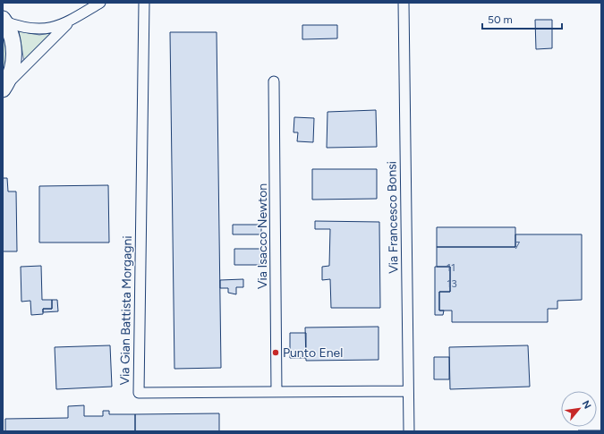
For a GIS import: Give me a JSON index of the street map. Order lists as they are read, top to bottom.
{
  "streets": {
    "street": ["Via Francesco Bonsi", "Via Isacco Newton", "Via Gian Battista Morgagni"]
  },
  "crossings": [
    ["Via Francesco Bonsi", "Via Gian Battista Morgagni"],
    ["Via Isacco Newton", "Via Gian Battista Morgagni"]
  ],
  "places": ["Punto Enel"],
  "house_numbers": ["7", "11", "13"],
  "scale_bar": "50 m",
  "north": "top right"
}
